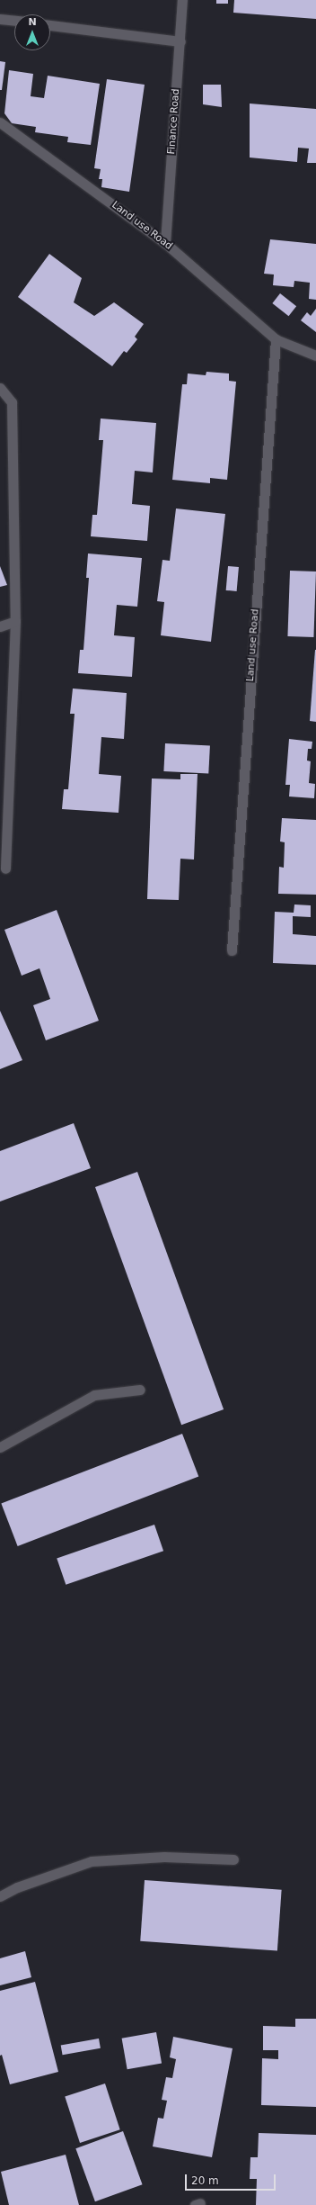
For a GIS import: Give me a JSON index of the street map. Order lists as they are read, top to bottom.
{
  "streets": {
    "street": ["Finance Road", "Land use Road"]
  },
  "crossings": [
    ["Finance Road", "Land use Road"]
  ],
  "scale_bar": "20 m",
  "north": "top"
}
